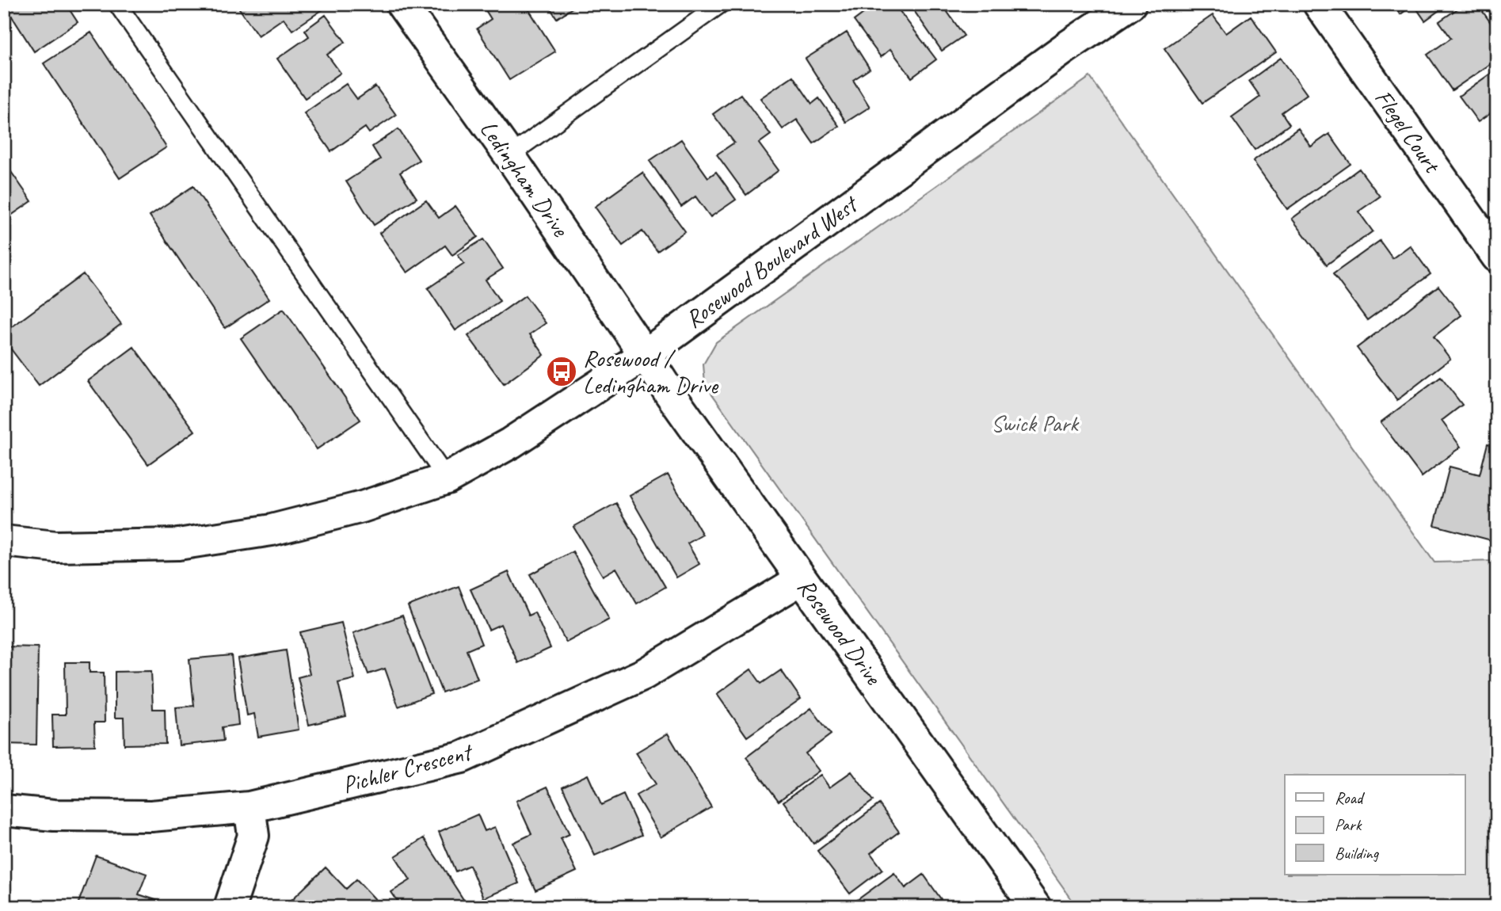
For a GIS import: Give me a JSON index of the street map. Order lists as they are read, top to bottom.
{
  "streets": {
    "street": [
      "Flegel Court",
      "Ledingham Drive",
      "Rosewood Boulevard West",
      "Rosewood Drive",
      "Pichler Crescent"
    ]
  },
  "crossings": [
    ["Ledingham Drive", "Rosewood Boulevard West"],
    ["Ledingham Drive", "Rosewood Drive"],
    ["Rosewood Boulevard West", "Rosewood Drive"],
    ["Rosewood Drive", "Pichler Crescent"]
  ],
  "parks": ["Swick Park"],
  "places": {
    "bus stop": ["Rosewood / Ledingham Drive"]
  },
  "legend": ["Road", "Park", "Building"]
}
